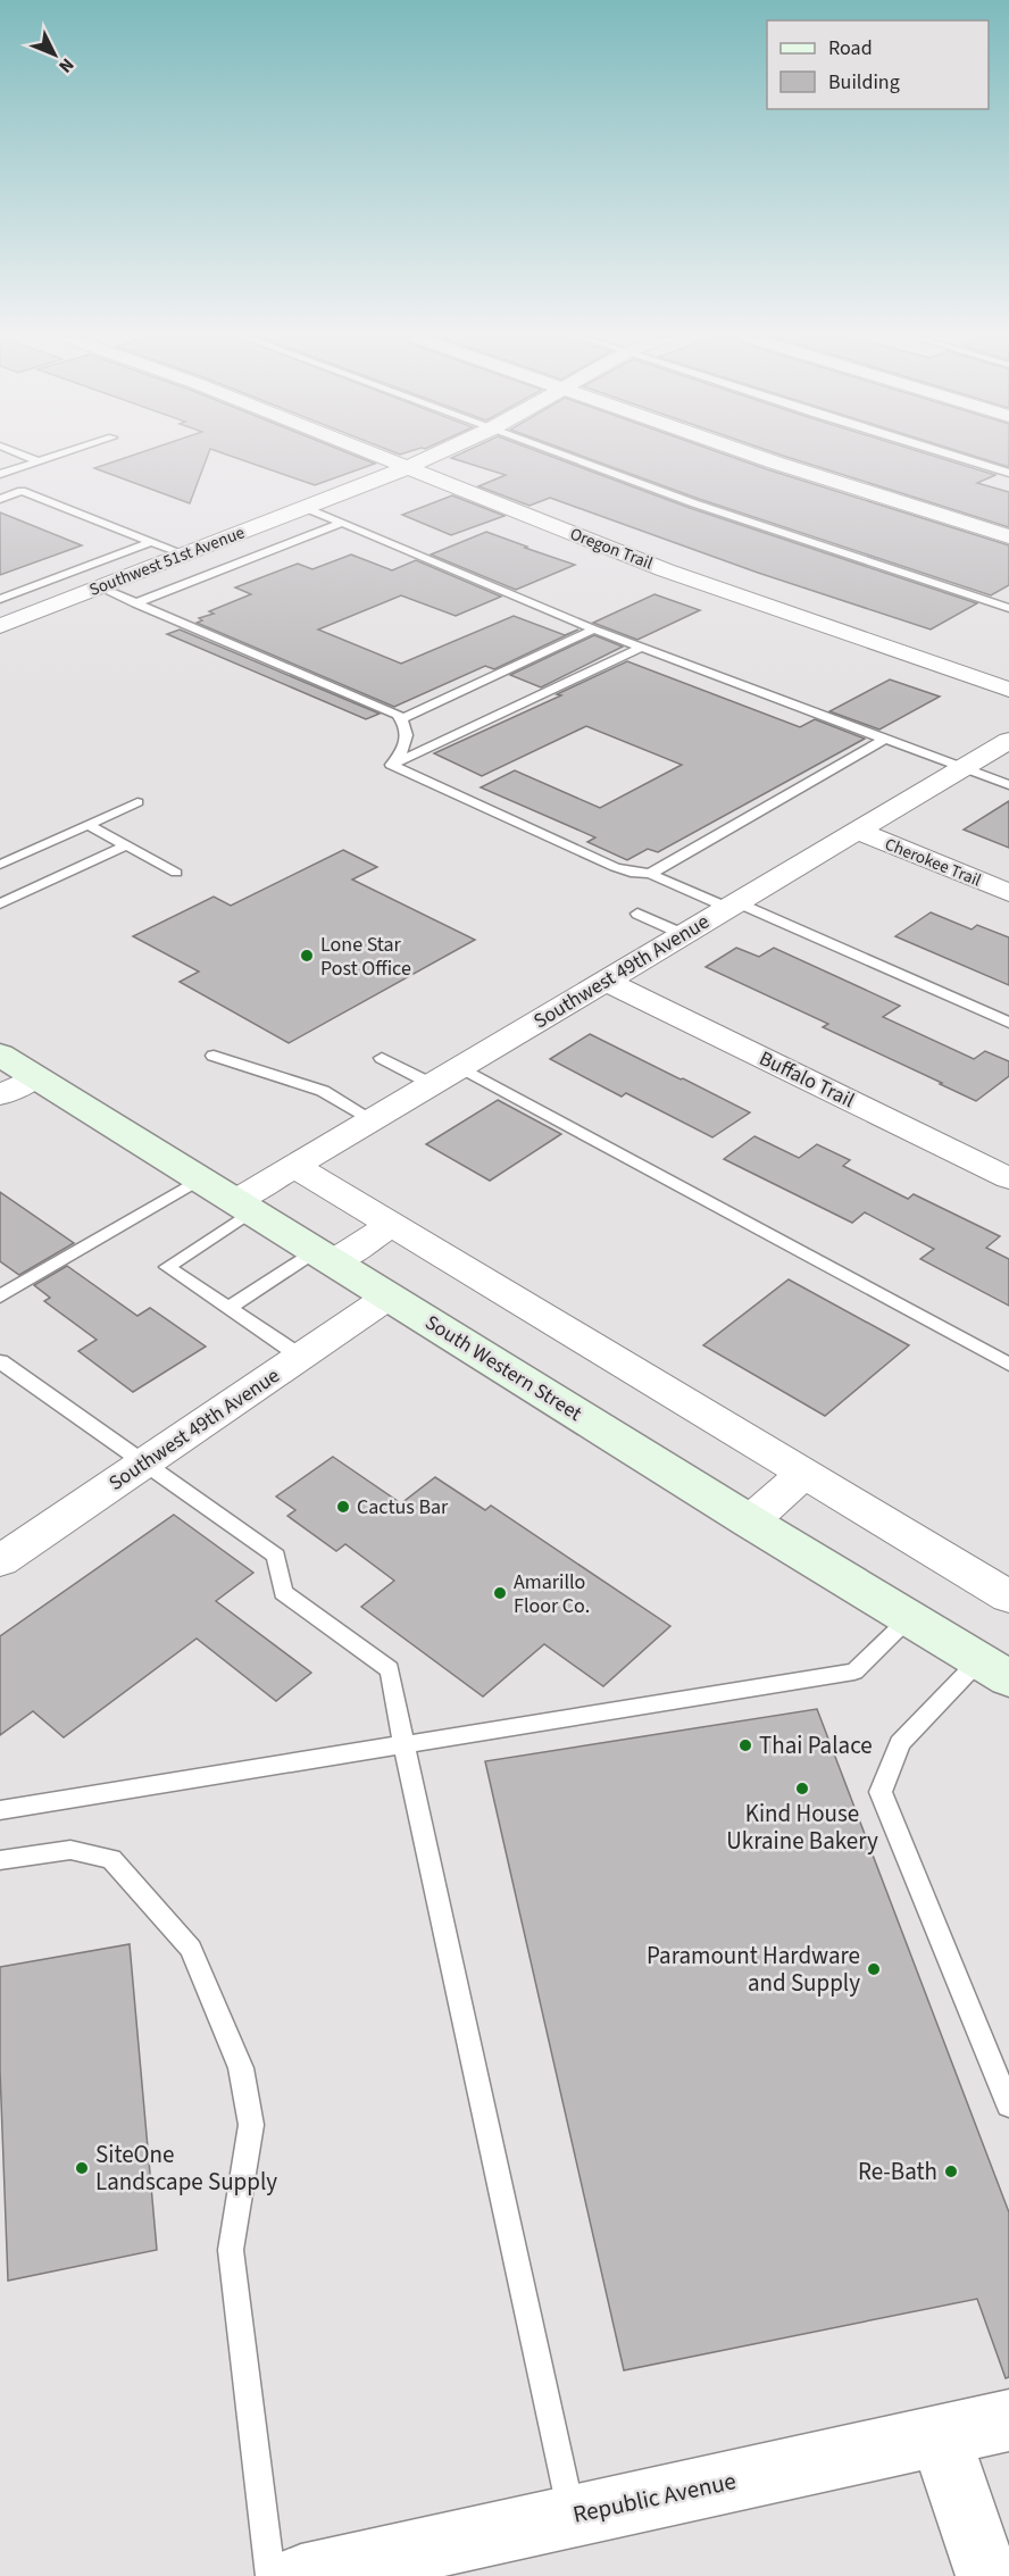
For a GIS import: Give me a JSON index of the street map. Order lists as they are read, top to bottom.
{
  "streets": {
    "main road": ["South Western Street"],
    "street": [
      "Oregon Trail",
      "Southwest 51st Avenue",
      "Cherokee Trail",
      "Southwest 49th Avenue",
      "Buffalo Trail",
      "Republic Avenue"
    ]
  },
  "crossings": [
    ["Oregon Trail", "Southwest 51st Avenue"],
    ["Cherokee Trail", "Southwest 49th Avenue"],
    ["Southwest 49th Avenue", "Buffalo Trail"],
    ["Southwest 49th Avenue", "South Western Street"]
  ],
  "places": [
    "Lone Star Post Office",
    "Cactus Bar",
    "Amarillo Floor Co.",
    "Thai Palace",
    "Kind House Ukraine Bakery",
    "Paramount Hardware and Supply",
    "SiteOne Landscape Supply",
    "Re-Bath"
  ],
  "legend": ["Road", "Building"],
  "north": "bottom right"
}
